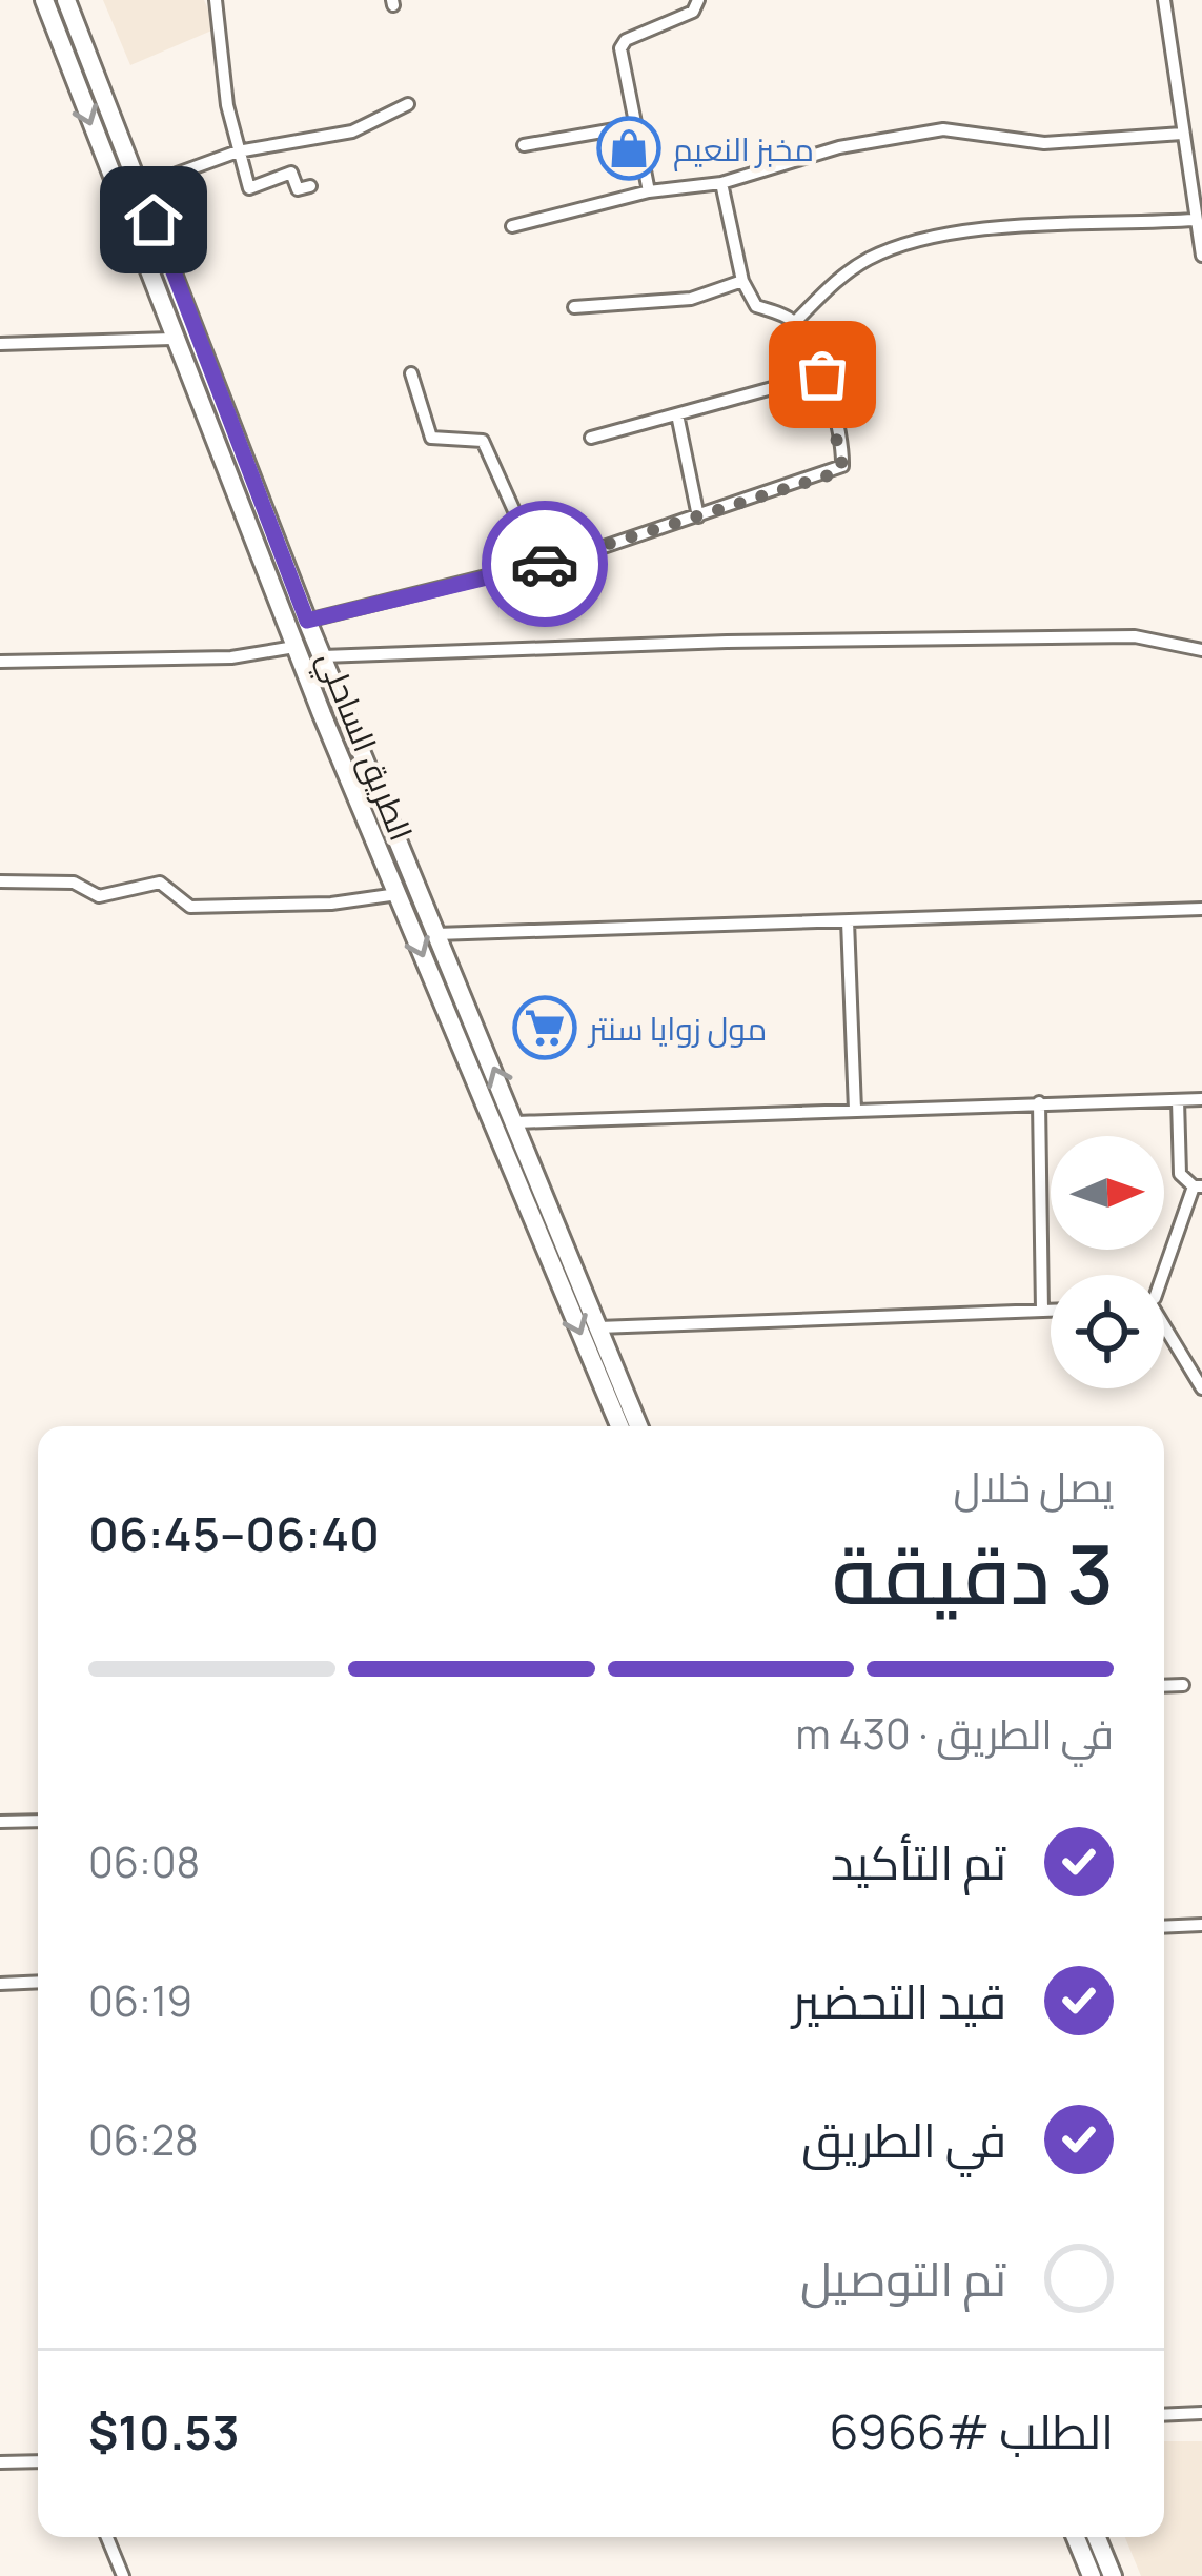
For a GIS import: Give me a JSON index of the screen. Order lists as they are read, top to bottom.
{
  "streets": {
    "highway": ["الطريق الساحلي"]
  },
  "places": {
    "shop": ["مخبز النعيم"],
    "supermarket": ["مول زوايا سنتر"]
  },
  "north": "right",
  "page": {
    "heading": ["3 دقيقة", "يصل خلال", "06:40–06:45"],
    "panel": ["الطلب #6966", "$10.53"],
    "bar": "في الطريق · 430 m",
    "list": [
      ["تم التأكيد", "06:08"],
      ["قيد التحضير", "06:19"],
      ["في الطريق", "06:28"],
      "تم التوصيل"
    ]
  }
}
